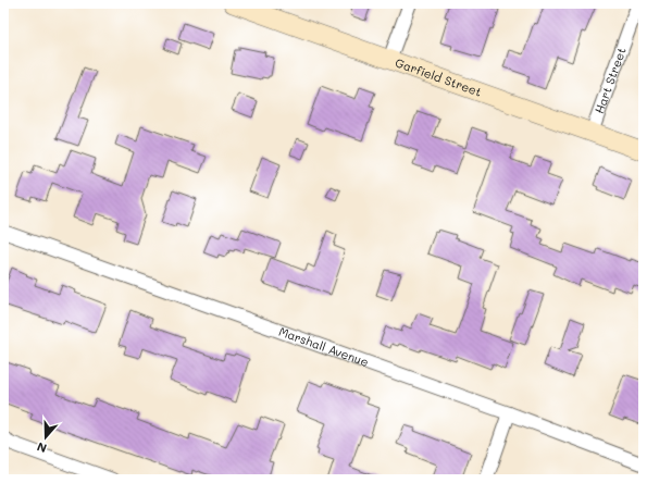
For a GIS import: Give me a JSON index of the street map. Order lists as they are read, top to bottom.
{
  "streets": {
    "main road": ["Garfield Street"],
    "street": ["Hart Street", "Marshall Avenue"]
  },
  "crossings": [
    ["Garfield Street", "Hart Street"]
  ],
  "north": "bottom"
}
